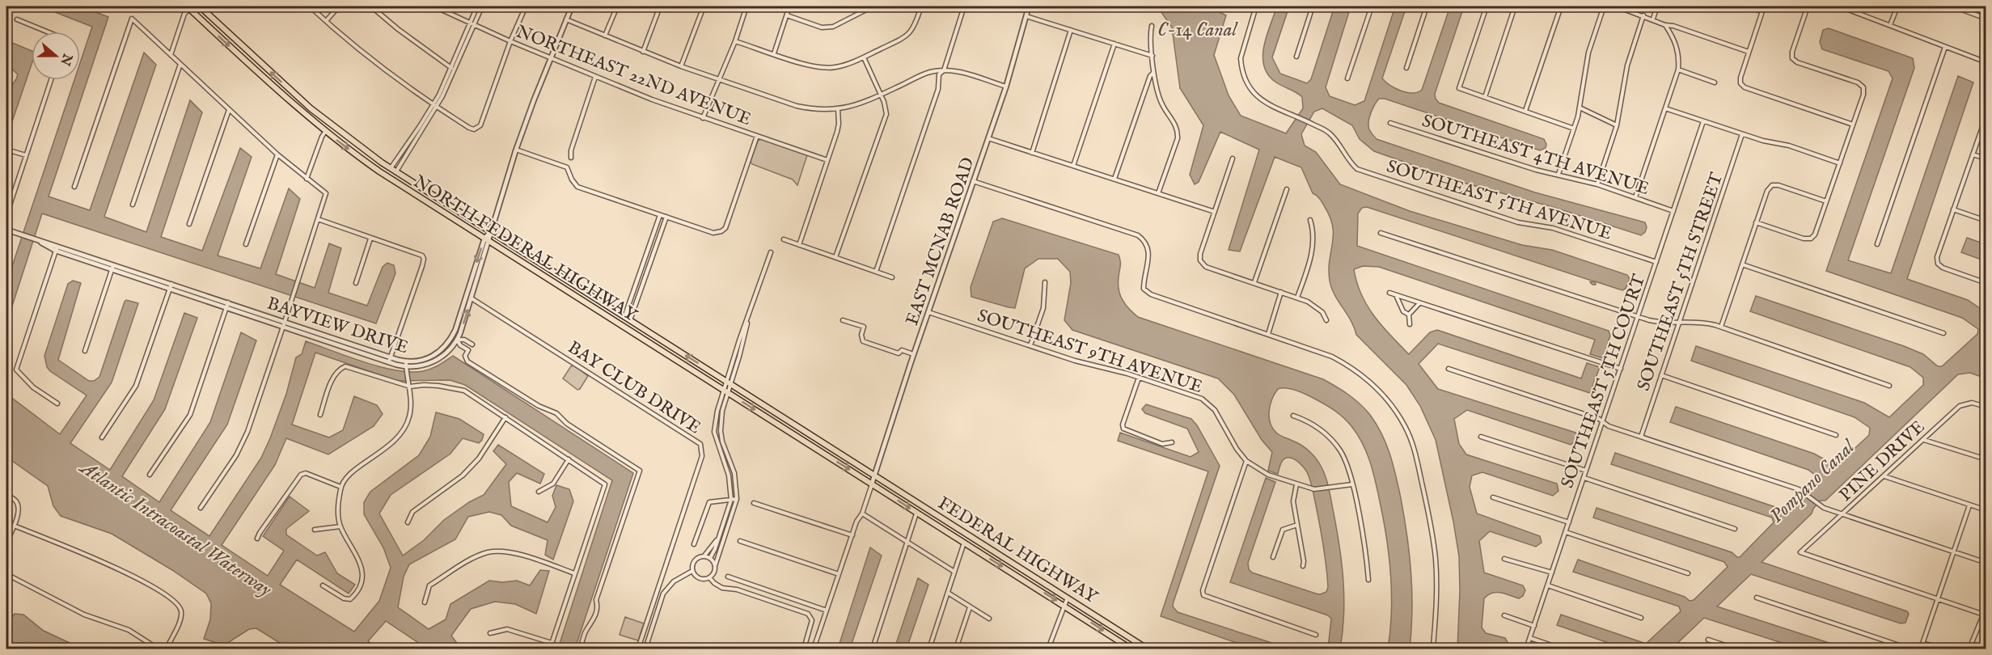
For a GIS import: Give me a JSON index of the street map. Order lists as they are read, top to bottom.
{
  "streets": {
    "main road": ["NORTH FEDERAL HIGHWAY", "FEDERAL HIGHWAY"],
    "street": [
      "NORTHEAST 22ND AVENUE",
      "SOUTHEAST 4TH AVENUE",
      "SOUTHEAST 5TH AVENUE",
      "EAST MCNAB ROAD",
      "SOUTHEAST 5TH STREET",
      "BAYVIEW DRIVE",
      "SOUTHEAST 9TH AVENUE",
      "SOUTHEAST 5TH COURT",
      "BAY CLUB DRIVE",
      "PINE DRIVE"
    ]
  },
  "crossings": [
    ["NORTHEAST 22ND AVENUE", "BAYVIEW DRIVE"],
    ["SOUTHEAST 4TH AVENUE", "SOUTHEAST 5TH COURT"],
    ["SOUTHEAST 5TH AVENUE", "SOUTHEAST 5TH COURT"],
    ["EAST MCNAB ROAD", "NORTH FEDERAL HIGHWAY"],
    ["EAST MCNAB ROAD", "SOUTHEAST 9TH AVENUE"],
    ["EAST MCNAB ROAD", "FEDERAL HIGHWAY"],
    ["NORTH FEDERAL HIGHWAY", "BAYVIEW DRIVE"],
    ["NORTH FEDERAL HIGHWAY", "FEDERAL HIGHWAY"],
    ["BAYVIEW DRIVE", "BAY CLUB DRIVE"]
  ],
  "water": ["C-14 Canal", "Pompano Canal", "Atlantic Intracoastal Waterway"],
  "north": "right"
}
